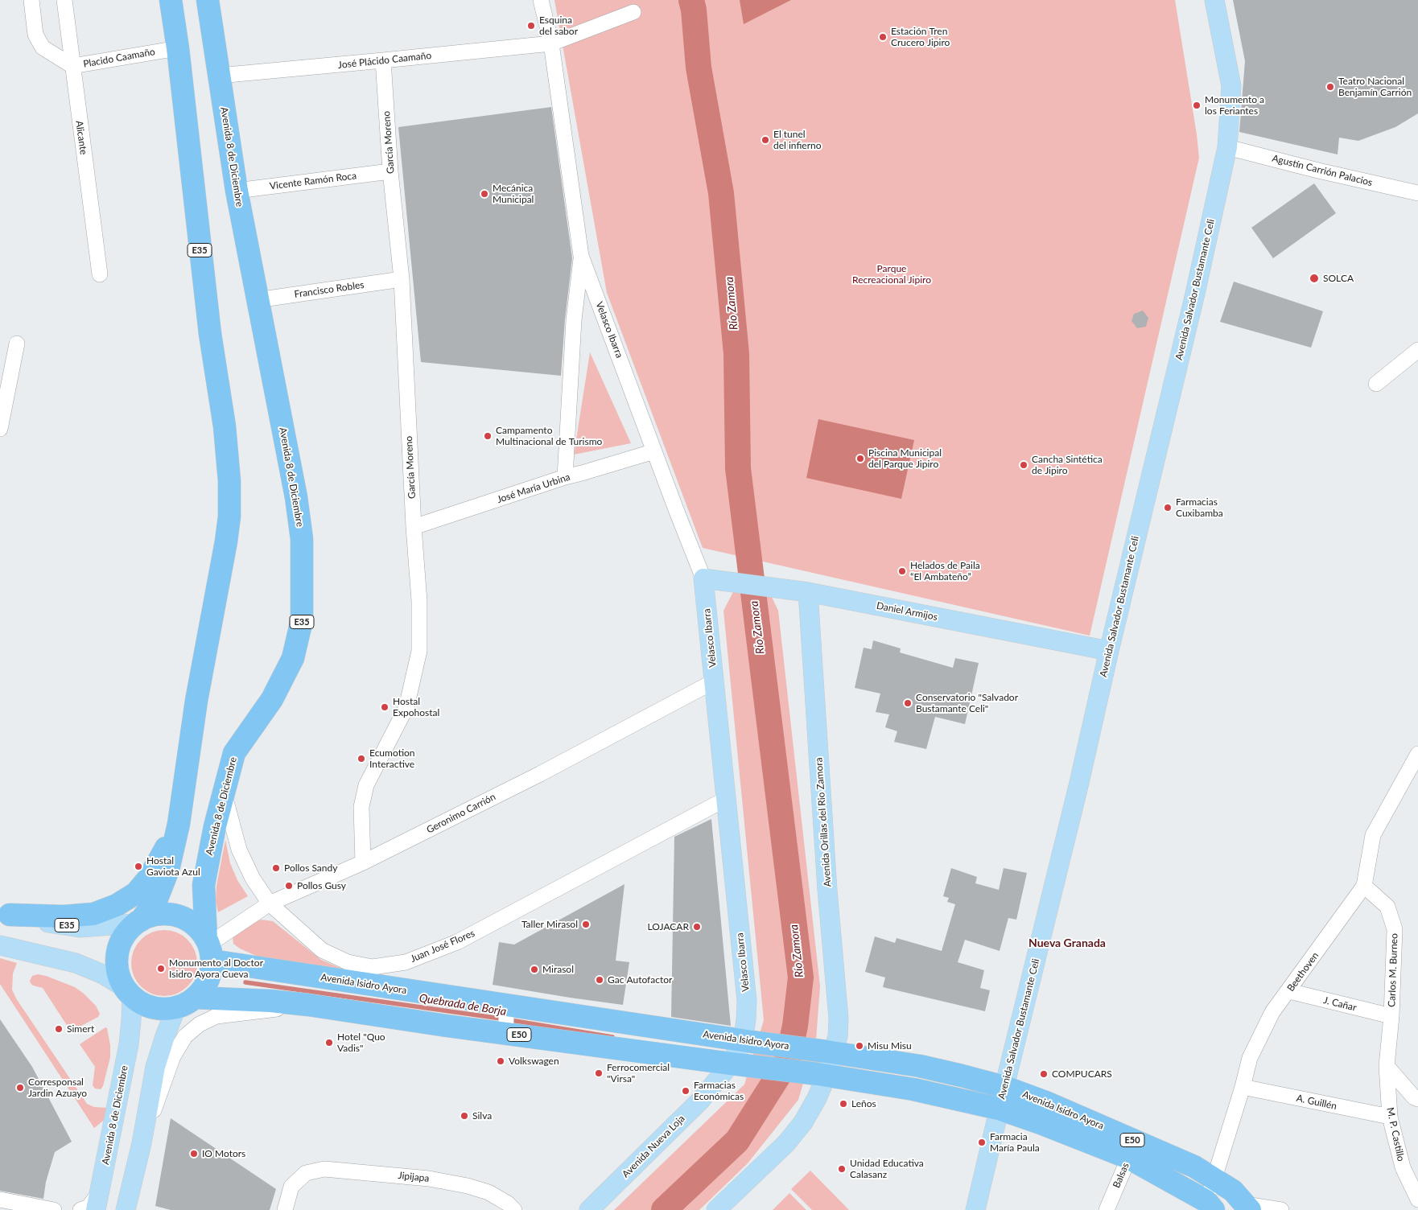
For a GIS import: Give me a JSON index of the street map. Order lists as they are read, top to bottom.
{
  "streets": {
    "highway": [
      "Avenida 8 de Diciembre",
      "E35",
      "Avenida Isidro Ayora",
      "E50"
    ],
    "main road": [
      "Avenida Salvador Bustamante Celi",
      "Velasco Ibarra",
      "Daniel Armijos",
      "Avenida Orillas del Rio Zamora",
      "Avenida Nueva Loja"
    ],
    "street": [
      "Placido Caamaño",
      "José Plácido Caamaño",
      "Alicante",
      "García Moreno",
      "Agustín Carrión Palacios",
      "Vicente Ramón Roca",
      "Francisco Robles",
      "José María Urbina",
      "Geronimo Carrión",
      "Juan José Flores",
      "Carlos M. Burneo",
      "Beethoven",
      "J. Cañar",
      "A. Guillén",
      "M. P. Castillo",
      "Balsas",
      "Jipijapa"
    ]
  },
  "crossings": [
    ["Placido Caamaño", "Alicante"],
    ["Placido Caamaño", "E35"],
    ["José Plácido Caamaño", "García Moreno"],
    ["José Plácido Caamaño", "Avenida 8 de Diciembre"],
    ["José Plácido Caamaño", "Velasco Ibarra"],
    ["García Moreno", "Vicente Ramón Roca"],
    ["García Moreno", "Francisco Robles"],
    ["García Moreno", "José María Urbina"],
    ["García Moreno", "Geronimo Carrión"],
    ["Avenida 8 de Diciembre", "Vicente Ramón Roca"],
    ["Avenida 8 de Diciembre", "E35"],
    ["Avenida 8 de Diciembre", "Francisco Robles"],
    ["Avenida 8 de Diciembre", "Geronimo Carrión"],
    ["Avenida 8 de Diciembre", "Juan José Flores"],
    ["Avenida 8 de Diciembre", "Avenida Isidro Ayora"],
    ["Agustín Carrión Palacios", "Avenida Salvador Bustamante Celi"],
    ["E35", "Geronimo Carrión"],
    ["E35", "Avenida Isidro Ayora"],
    ["Avenida Salvador Bustamante Celi", "Daniel Armijos"],
    ["Avenida Salvador Bustamante Celi", "Avenida Isidro Ayora"],
    ["Velasco Ibarra", "José María Urbina"],
    ["Velasco Ibarra", "Daniel Armijos"],
    ["Velasco Ibarra", "Geronimo Carrión"],
    ["Velasco Ibarra", "Juan José Flores"],
    ["Velasco Ibarra", "Avenida Isidro Ayora"],
    ["Velasco Ibarra", "Avenida Nueva Loja"],
    ["Daniel Armijos", "Avenida Orillas del Rio Zamora"],
    ["Geronimo Carrión", "Juan José Flores"],
    ["Geronimo Carrión", "Avenida Isidro Ayora"],
    ["Avenida Orillas del Rio Zamora", "Avenida Isidro Ayora"],
    ["Carlos M. Burneo", "Beethoven"],
    ["Carlos M. Burneo", "J. Cañar"],
    ["Carlos M. Burneo", "M. P. Castillo"],
    ["Beethoven", "Avenida Isidro Ayora"],
    ["Beethoven", "J. Cañar"],
    ["Beethoven", "A. Guillén"],
    ["Avenida Isidro Ayora", "Avenida Nueva Loja"],
    ["Avenida Isidro Ayora", "Balsas"],
    ["A. Guillén", "M. P. Castillo"]
  ],
  "districts": ["Nueva Granada"],
  "water": ["Río Zamora", "Quebrada de Borja"],
  "parks": ["Parque Recreacional Jipiro"],
  "places": [
    "Esquina del sabor",
    "Estación Tren Crucero Jipiro",
    "Teatro Nacional Benjamín Carrión",
    "Monumento a los Feriantes",
    "El tunel del infierno",
    "Mecánica Municipal",
    "SOLCA",
    "Campamento Multinacional de Turismo",
    "Piscina Municipal del Parque Jipiro",
    "Cancha Sintética de Jipiro",
    "Farmacias Cuxibamba",
    "Helados de Paila “El Ambateño”",
    "Conservatorio \"Salvador Bustamante Celi\"",
    "Hostal Expohostal",
    "Ecumotion Interactive",
    "Hostal Gaviota Azul",
    "Pollos Sandy",
    "Pollos Gusy",
    "Taller Mirasol",
    "LOJACAR",
    "Monumento al Doctor Isidro Ayora Cueva",
    "Mirasol",
    "Gac Autofactor",
    "Simert",
    "Hotel \"Quo Vadis\"",
    "Misu Misu",
    "Volkswagen",
    "Ferrocomercial \"Virsa\"",
    "COMPUCARS",
    "Corresponsal Jardin Azuayo",
    "Farmacias Económicas",
    "Leños",
    "Silva",
    "Farmacia María Paula",
    "IO Motors",
    "Unidad Educativa Calasanz"
  ]
}
